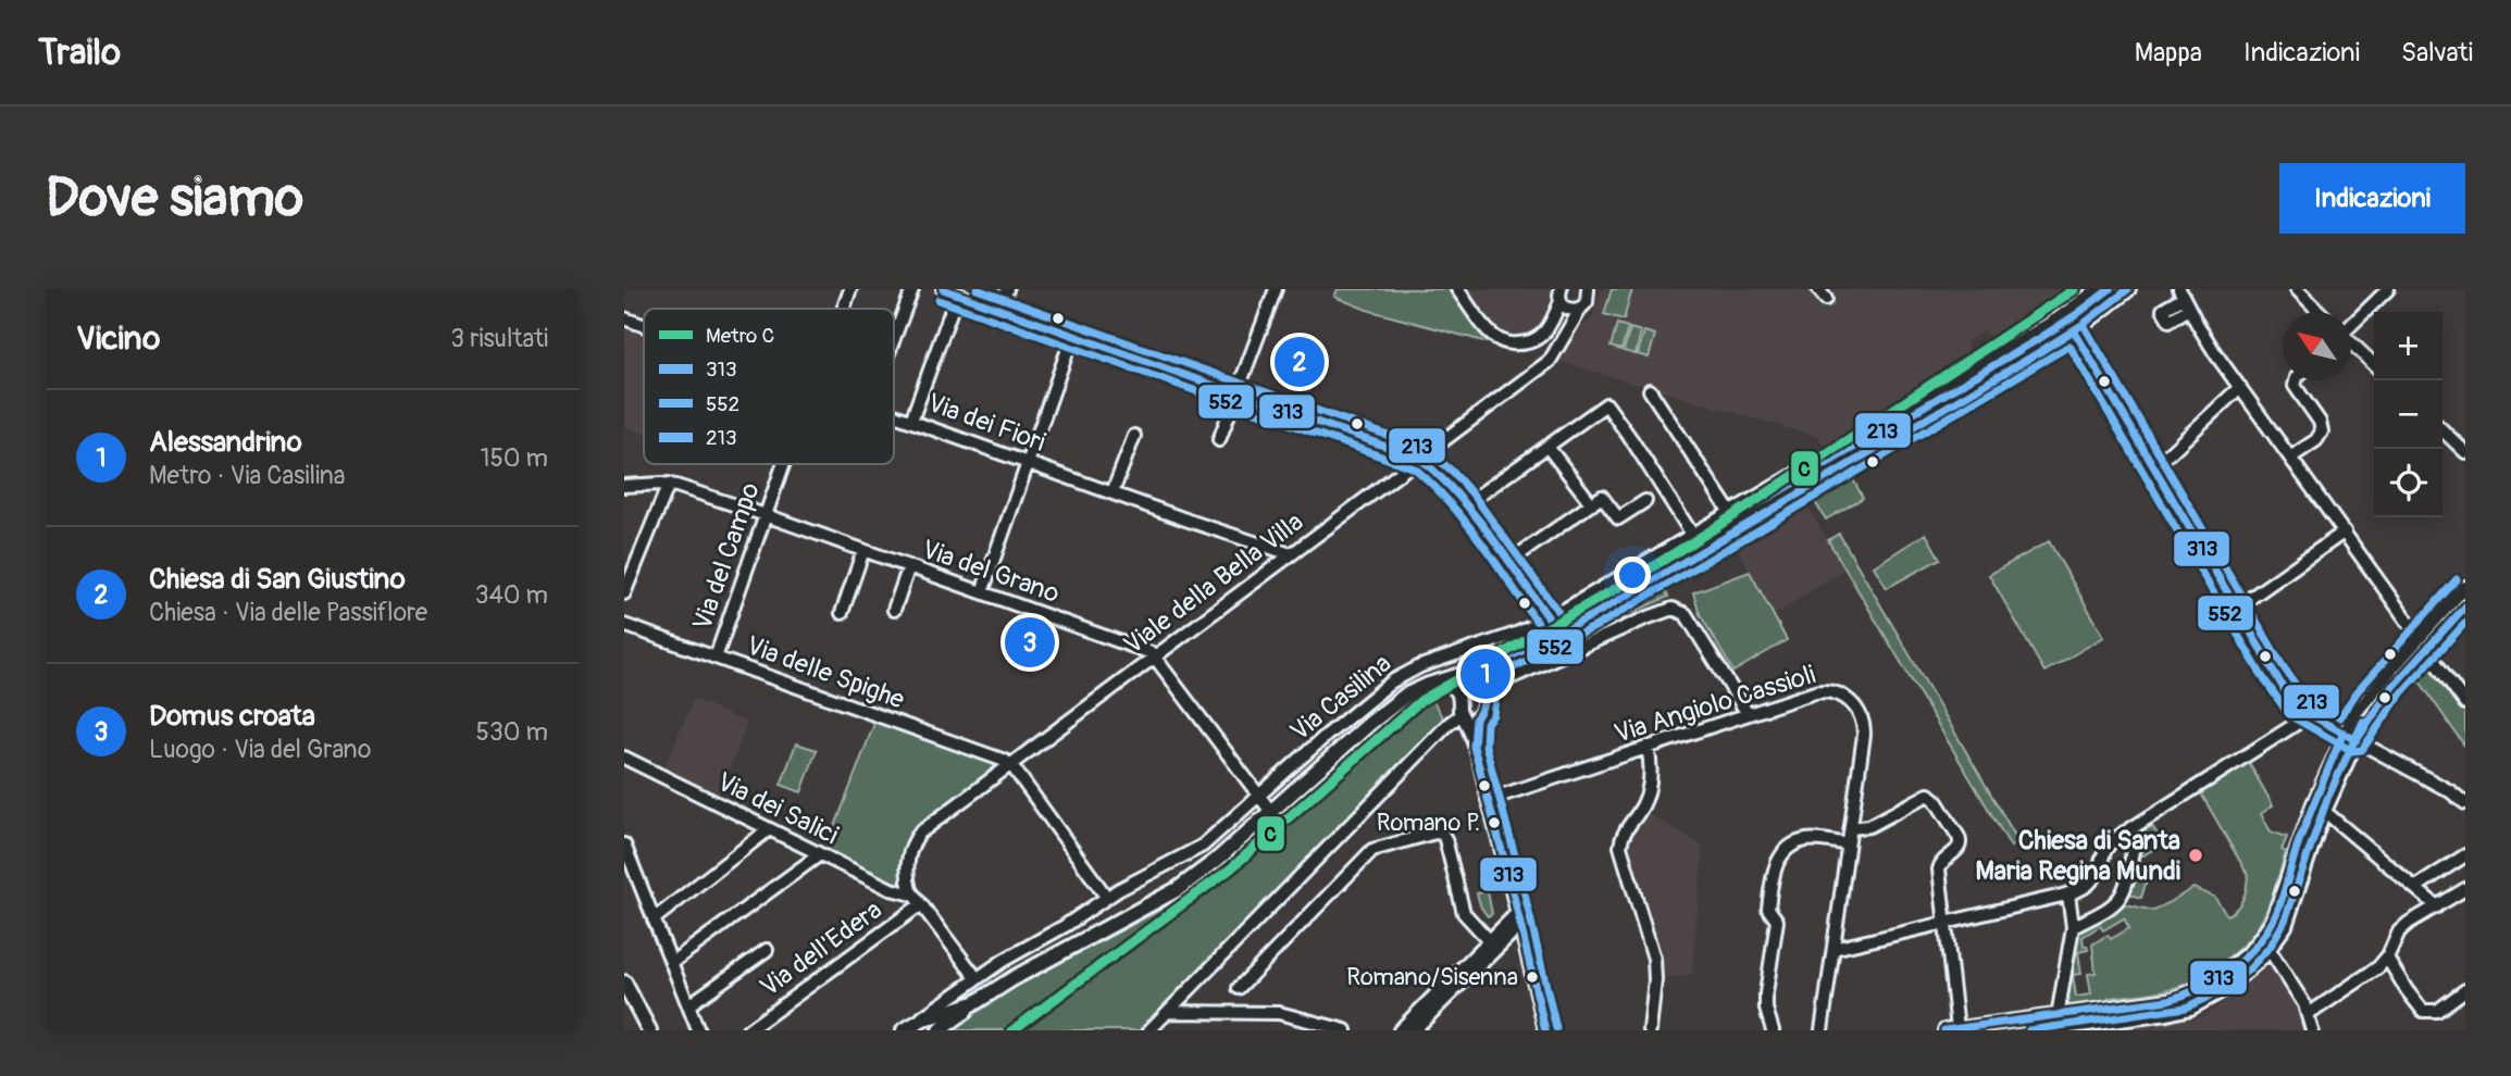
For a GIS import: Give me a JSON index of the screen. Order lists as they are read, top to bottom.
{
  "streets": {
    "main road": ["Via Casilina"],
    "street": [
      "Via dei Fiori",
      "Via del Campo",
      "Via del Grano",
      "Viale della Bella Villa",
      "Via delle Spighe",
      "Via Angiolo Cassioli",
      "Via dei Salici",
      "Via dell'Edera"
    ]
  },
  "crossings": [
    ["Via dei Fiori", "Viale della Bella Villa"],
    ["Via del Campo", "Via del Grano"],
    ["Via del Campo", "Via delle Spighe"],
    ["Via del Grano", "Viale della Bella Villa"],
    ["Via del Grano", "Via Casilina"],
    ["Viale della Bella Villa", "Via delle Spighe"],
    ["Viale della Bella Villa", "Via dei Salici"]
  ],
  "places": ["Romano P.", "Chiesa di Santa Maria Regina Mundi", "Romano/Sisenna"],
  "lines": [
    "metro line C",
    "transit line 313",
    "transit line 213",
    "transit line 552"
  ],
  "legend": [
    "Metro C",
    "313",
    "552",
    "213"
  ],
  "north": "top left",
  "page": {
    "header": "Trailo",
    "nav": ["Mappa", "Indicazioni", "Salvati"],
    "buttons": "Indicazioni",
    "title": "Dove siamo",
    "heading": ["Vicino", "3 risultati"],
    "map_buttons": ["+", "−"],
    "pins": ["2", "3", "1"],
    "list": [
      {
        "mark": "1",
        "name": "Alessandrino",
        "note": "Metro · Via Casilina",
        "value": "150 m"
      },
      {
        "mark": "2",
        "name": "Chiesa di San Giustino",
        "note": "Chiesa · Via delle Passiflore",
        "value": "340 m"
      },
      {
        "mark": "3",
        "name": "Domus croata",
        "note": "Luogo · Via del Grano",
        "value": "530 m"
      }
    ]
  }
}
